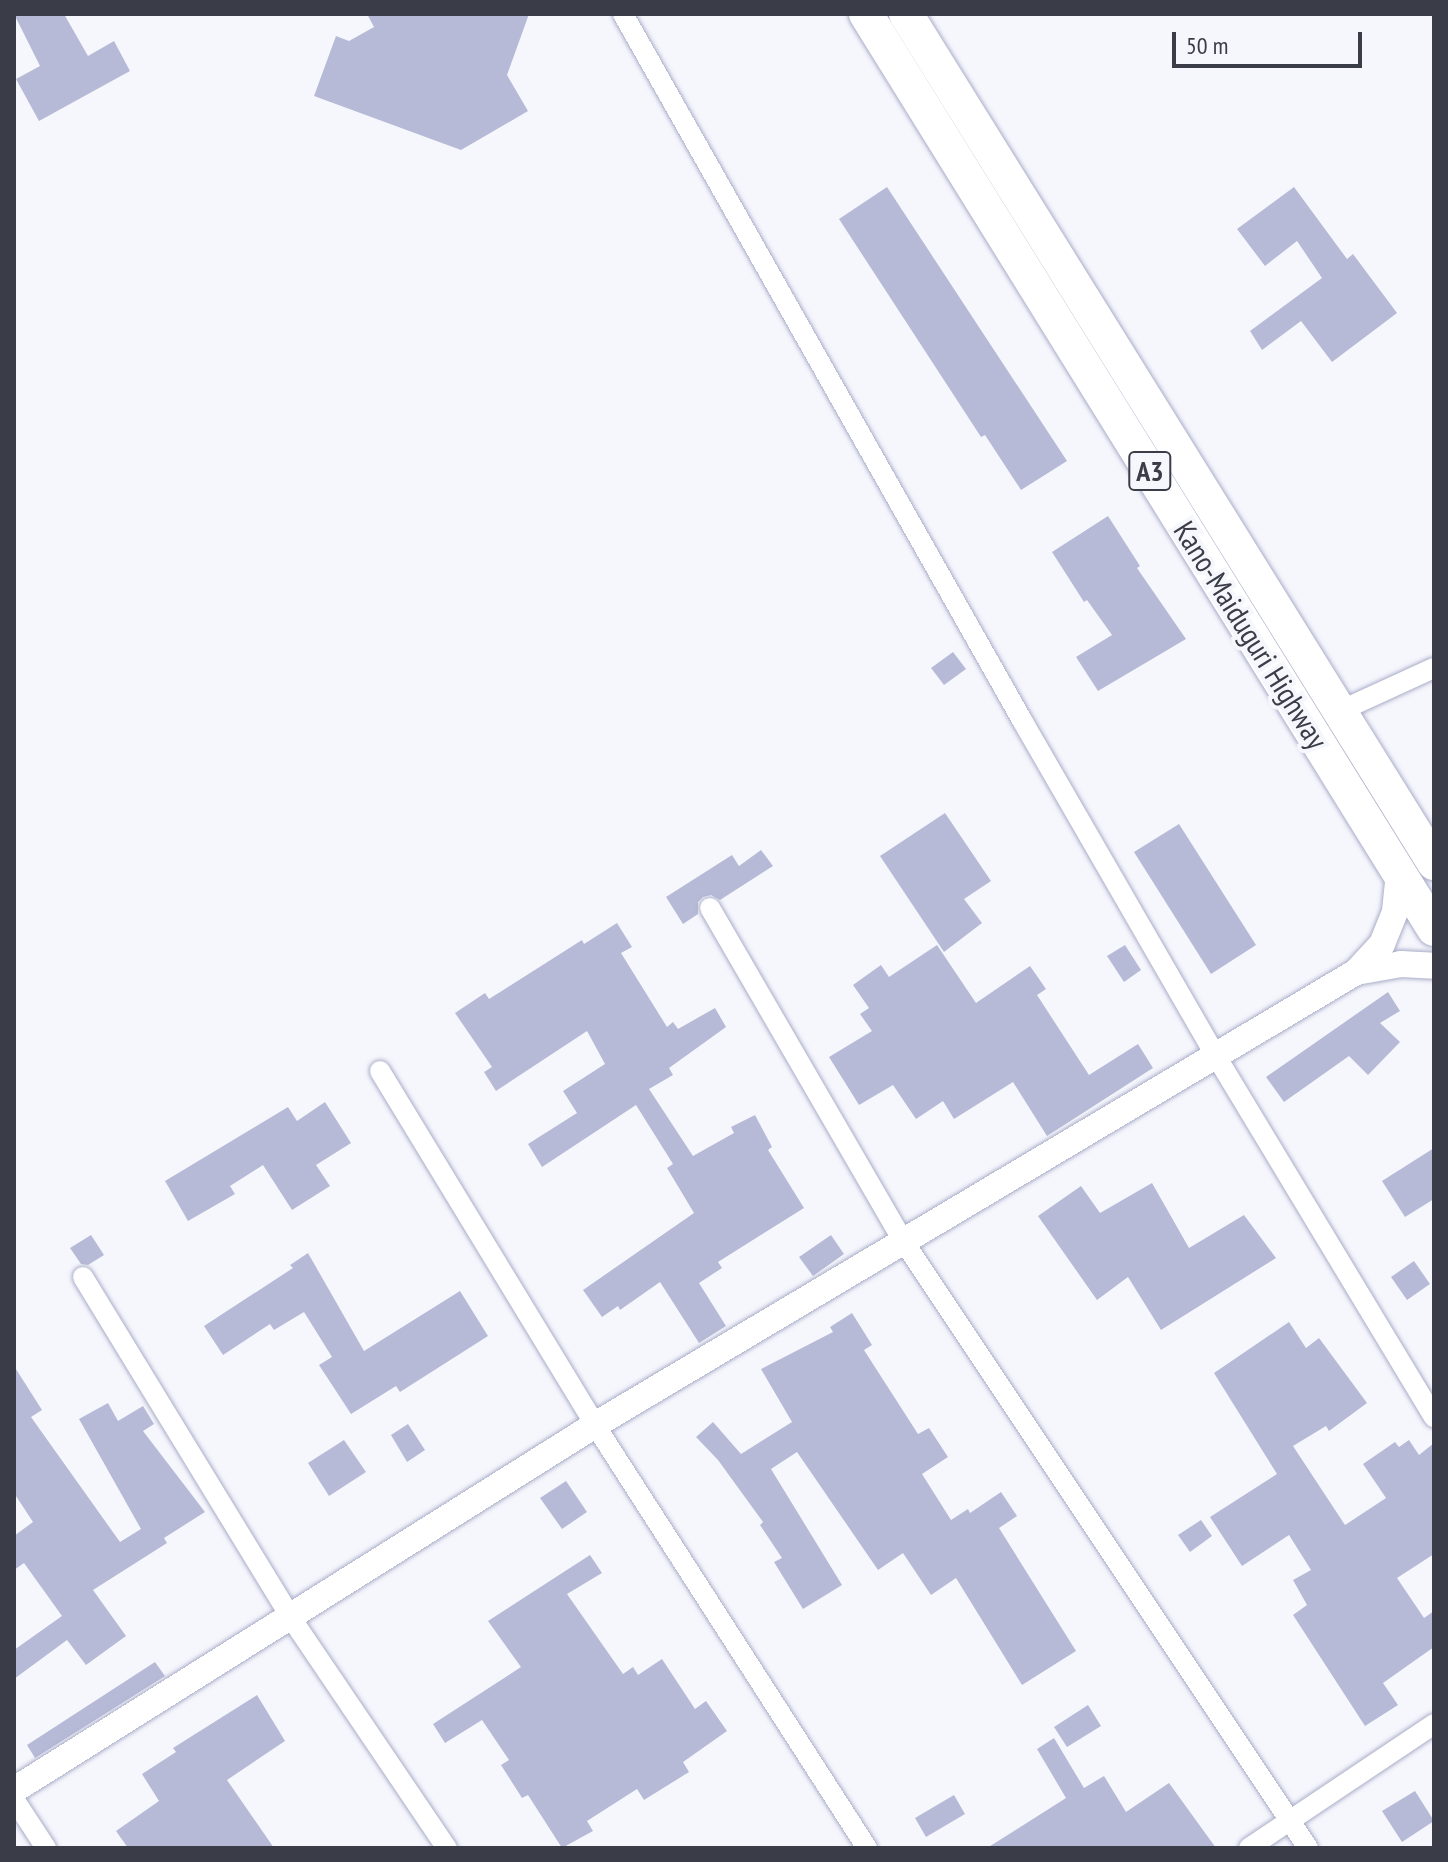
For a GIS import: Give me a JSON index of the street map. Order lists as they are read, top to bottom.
{
  "streets": {
    "highway": ["A3", "Kano-Maiduguri Highway"]
  },
  "scale_bar": "50 m"
}
